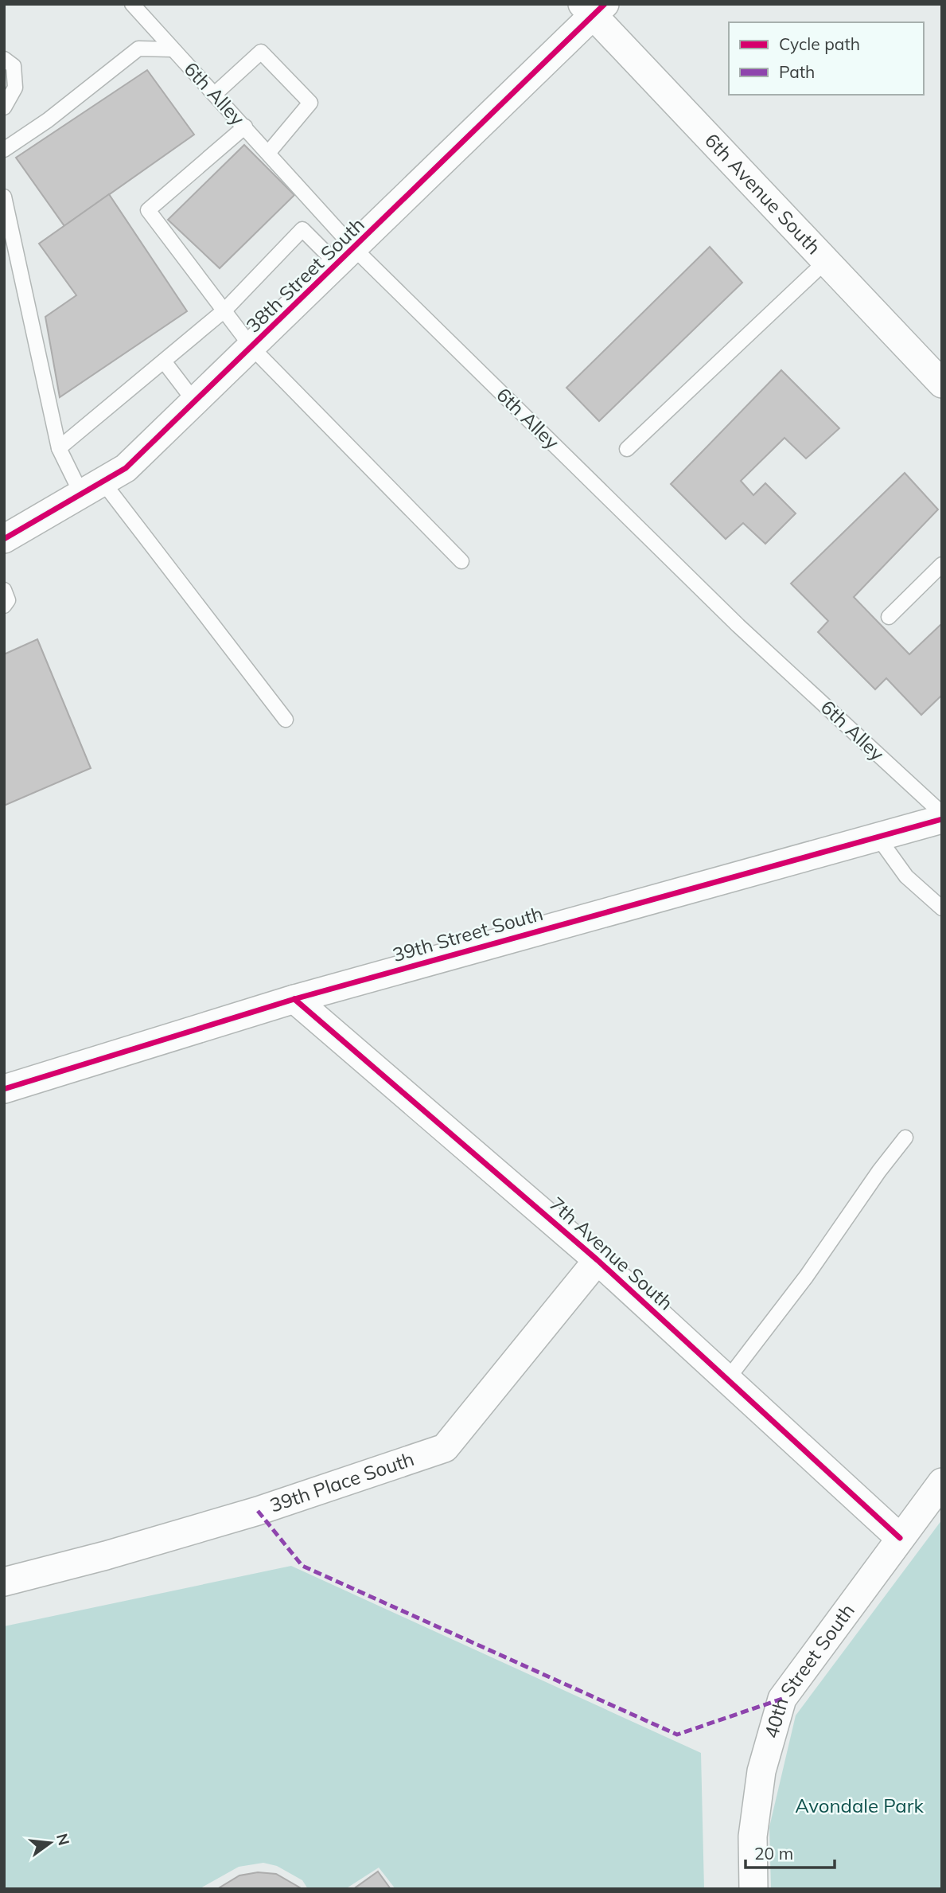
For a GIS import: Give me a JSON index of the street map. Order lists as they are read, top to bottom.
{
  "streets": {
    "street": [
      "6th Avenue South",
      "38th Street South",
      "39th Street South",
      "7th Avenue South",
      "39th Place South",
      "40th Street South"
    ],
    "lane": ["6th Alley"]
  },
  "crossings": [
    ["6th Alley", "38th Street South"],
    ["6th Avenue South", "38th Street South"],
    ["39th Street South", "7th Avenue South"],
    ["7th Avenue South", "39th Place South"],
    ["7th Avenue South", "40th Street South"]
  ],
  "parks": ["Avondale Park"],
  "legend": ["Cycle path", "Path"],
  "scale_bar": "20 m",
  "north": "right"
}
